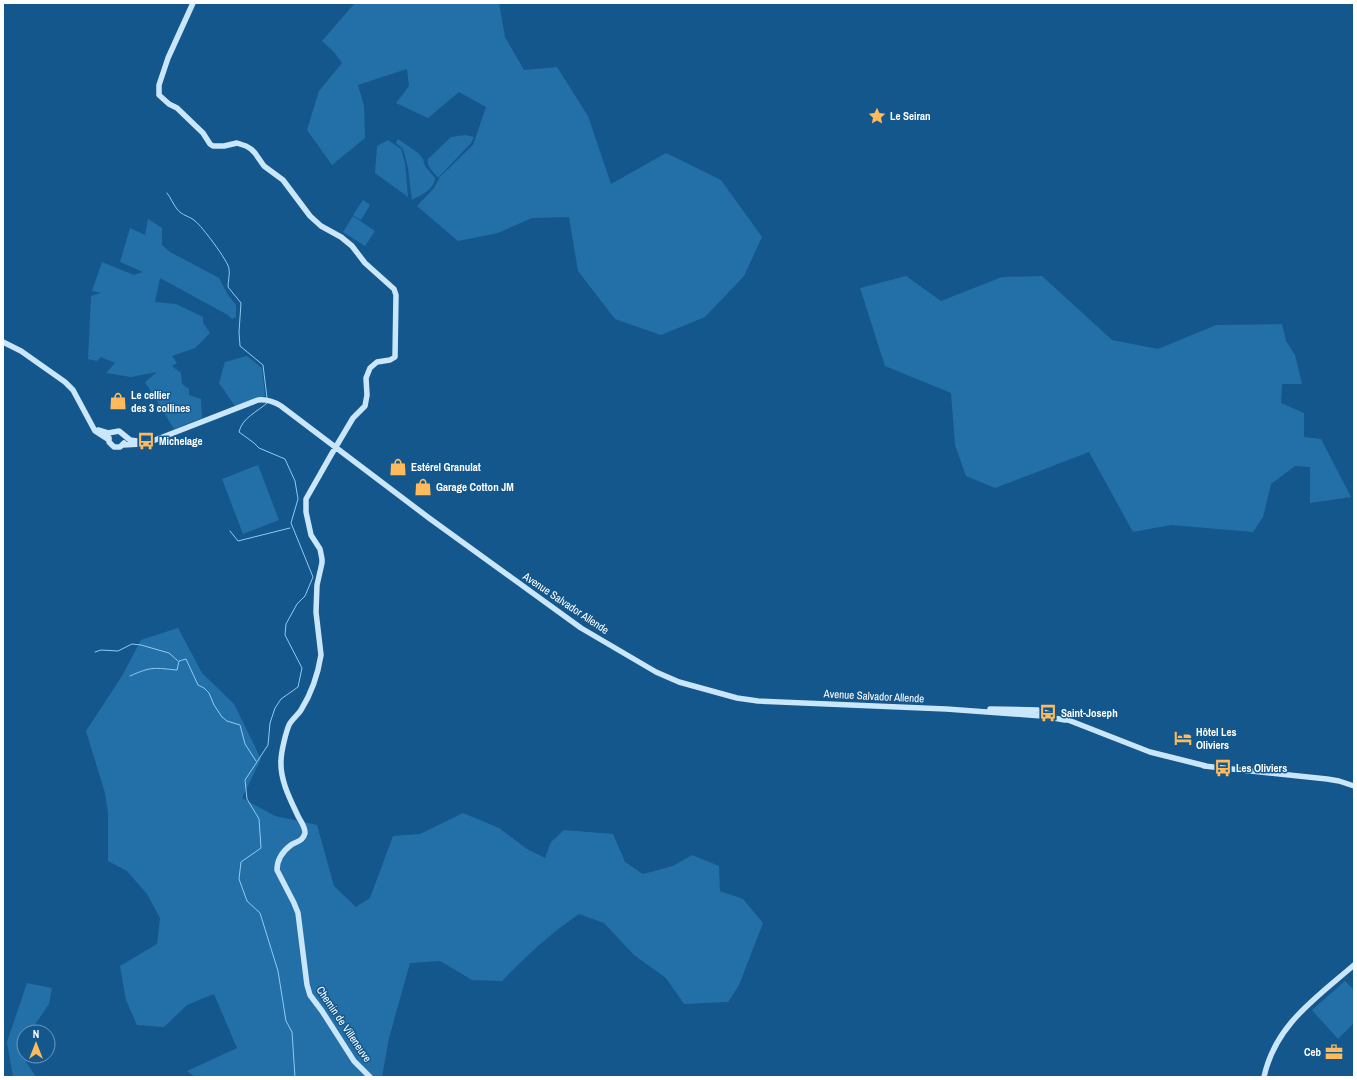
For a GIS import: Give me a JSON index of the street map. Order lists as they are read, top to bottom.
{
  "streets": {
    "main road": ["Avenue Salvador Allende", "Chemin de Villeneuve"]
  },
  "crossings": [
    ["Avenue Salvador Allende", "Chemin de Villeneuve"]
  ],
  "places": {
    "place": ["Le Seiran"],
    "shop": ["Le cellier des 3 collines", "Estérel Granulat", "Garage Cotton JM"],
    "bus stop": ["Michelage", "Saint-Joseph", "Les Oliviers"],
    "hotel": ["Hôtel Les Oliviers"],
    "office": ["Ceb"]
  },
  "north": "top"
}
